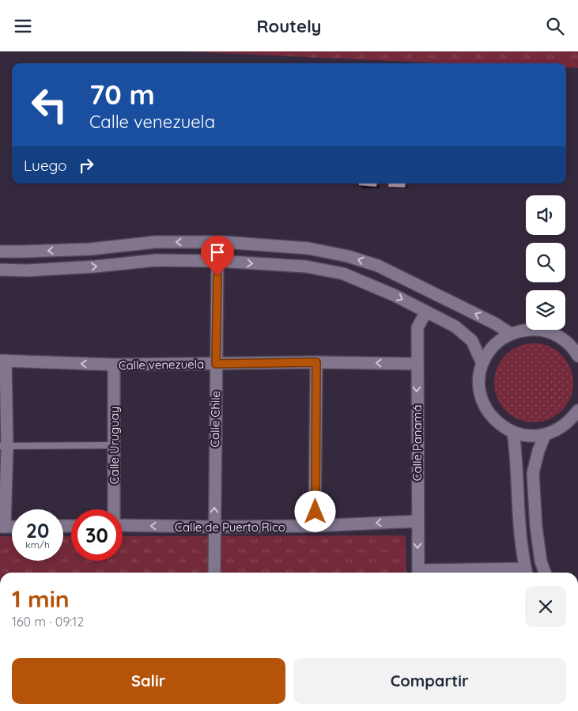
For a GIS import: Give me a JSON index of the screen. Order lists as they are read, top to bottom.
{
  "streets": {
    "street": [
      "Calle venezuela",
      "Calle Chile",
      "Calle Panamá",
      "Calle Uruguay",
      "Calle de Puerto Rico"
    ]
  },
  "crossings": [
    ["Calle venezuela", "Calle Chile"],
    ["Calle venezuela", "Calle Panamá"],
    ["Calle venezuela", "Calle Uruguay"],
    ["Calle Chile", "Calle de Puerto Rico"],
    ["Calle Panamá", "Calle de Puerto Rico"]
  ],
  "one_way": ["Calle de Puerto Rico"],
  "page": {
    "header": "Routely",
    "turn": ["70 m", "Calle venezuela"],
    "then": "Luego",
    "speed": "20 km/h",
    "limit": "30",
    "heading": ["1 min", "160 m · 09:12"],
    "buttons": ["Salir", "Compartir"]
  }
}
